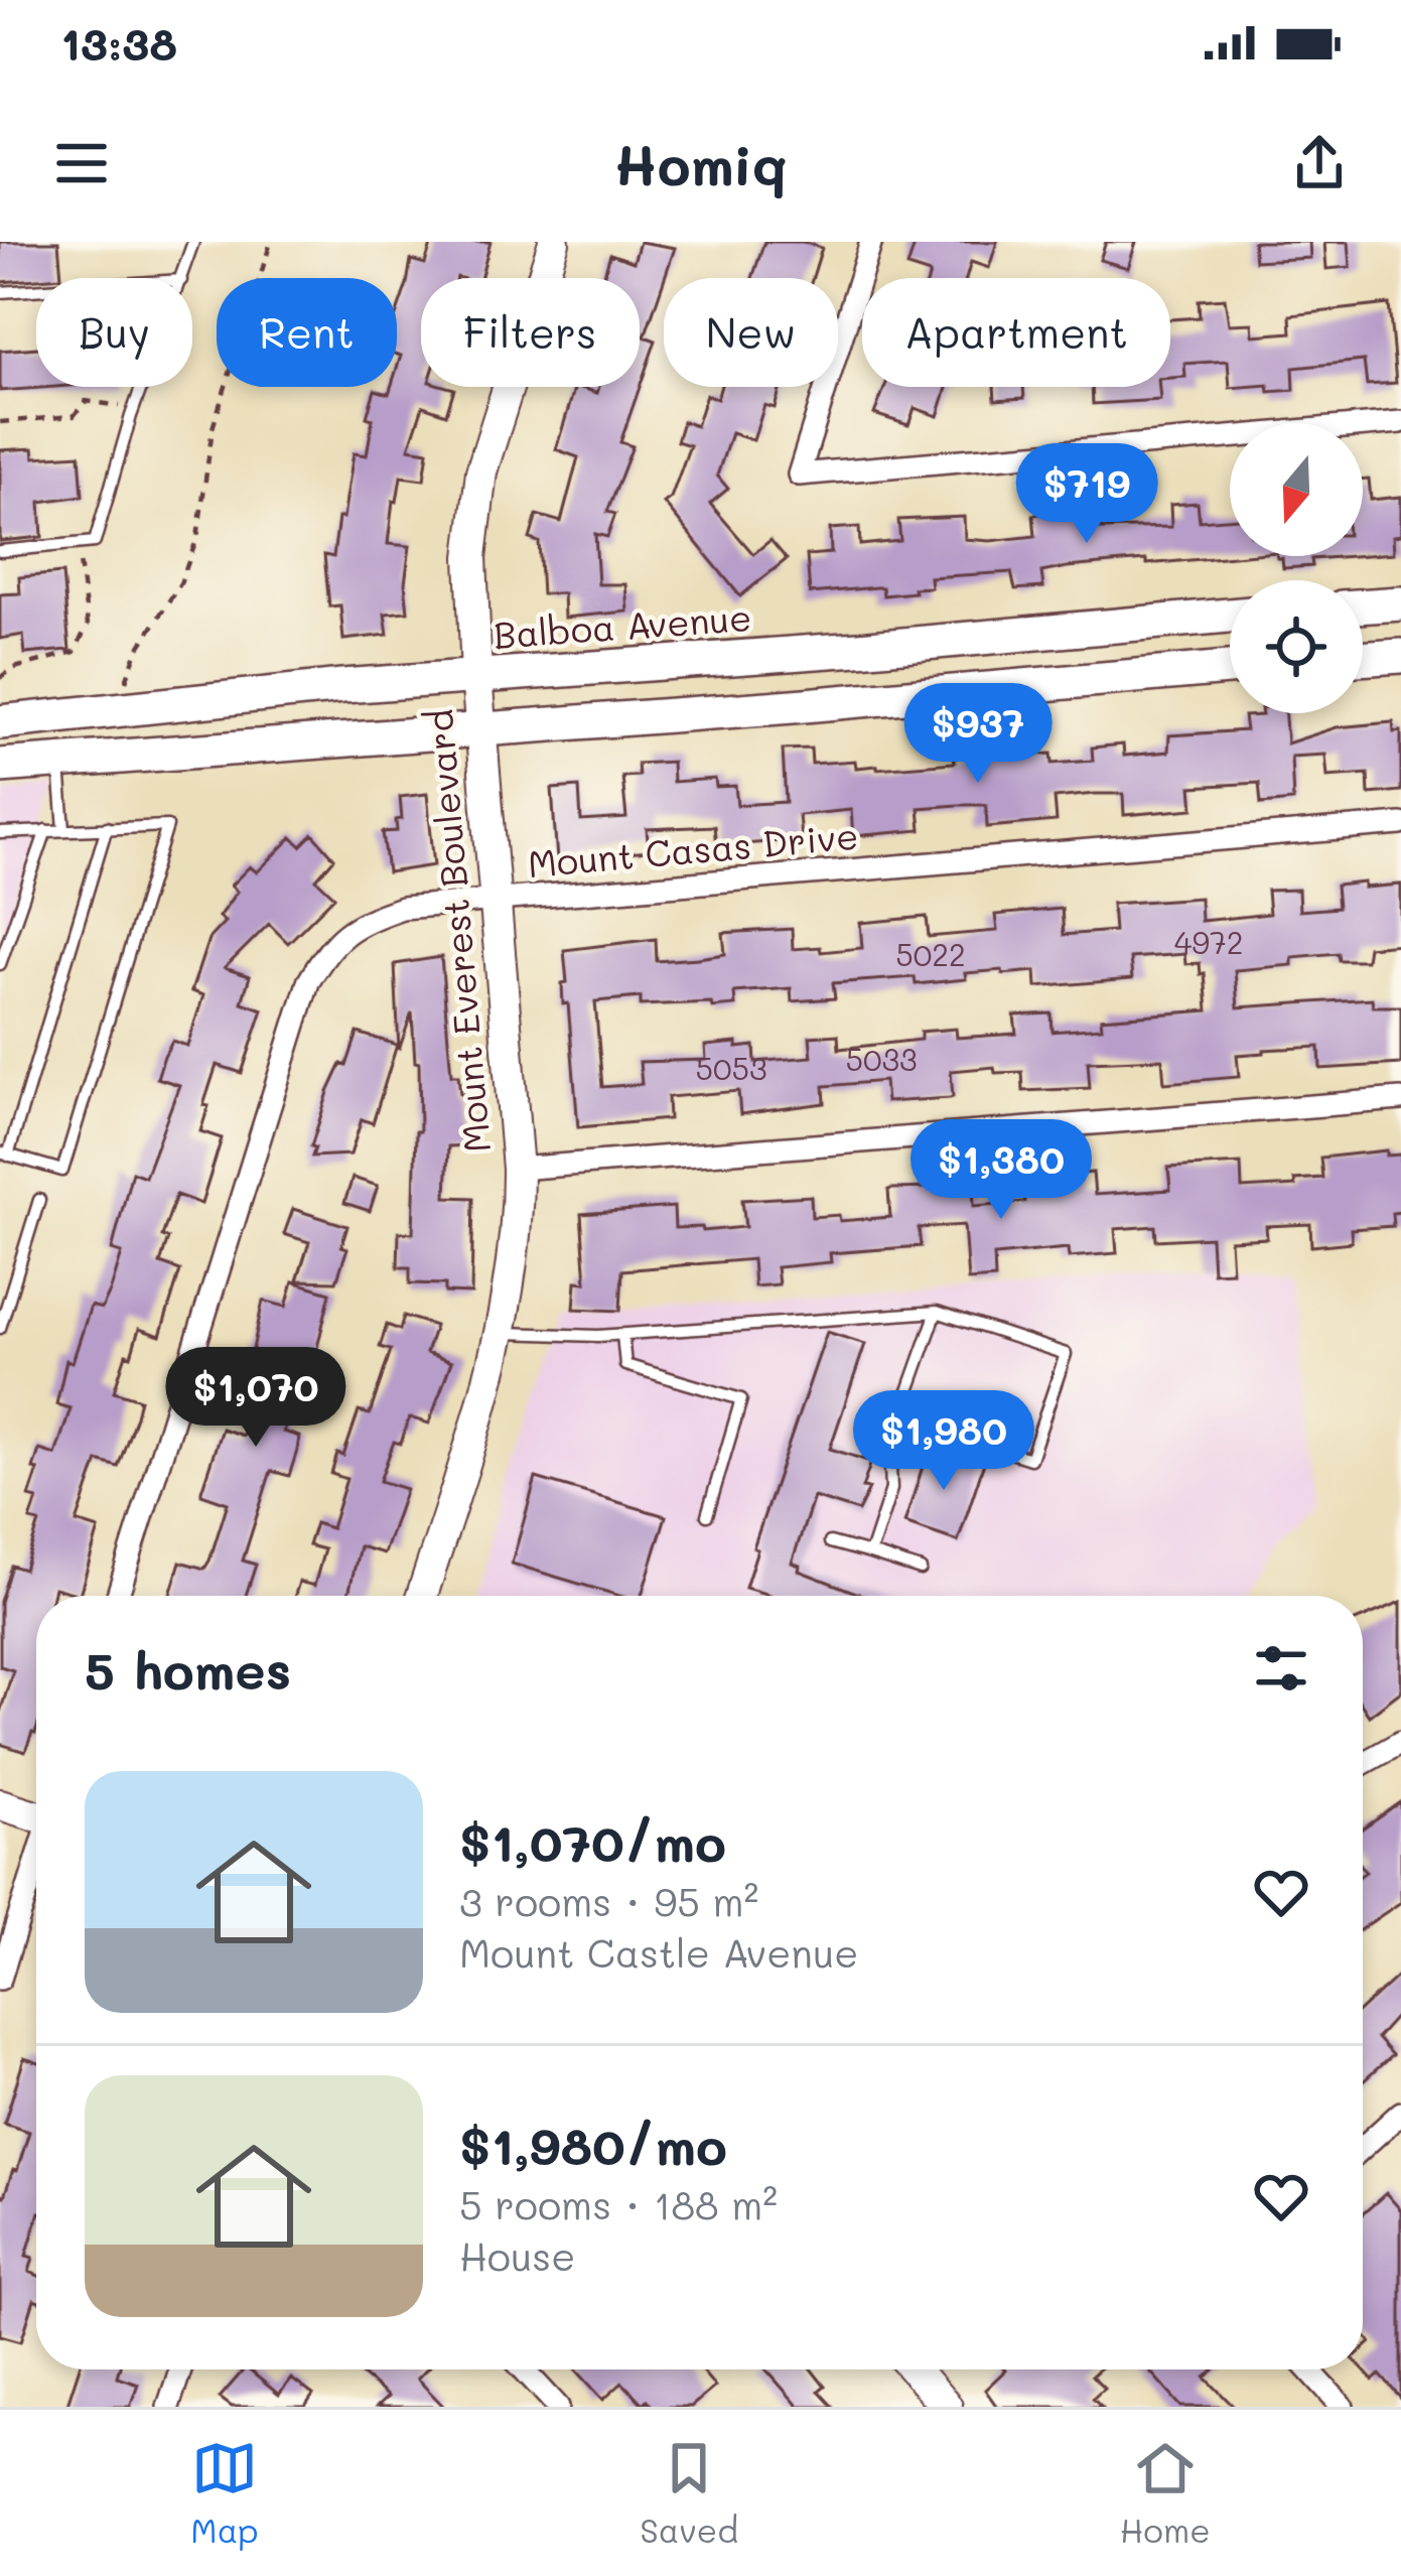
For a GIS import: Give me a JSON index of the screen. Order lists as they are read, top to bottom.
{
  "streets": {
    "main road": ["Balboa Avenue"],
    "street": ["Mount Casas Drive", "Mount Everest Boulevard"]
  },
  "crossings": [
    ["Balboa Avenue", "Mount Everest Boulevard"],
    ["Mount Casas Drive", "Mount Everest Boulevard"]
  ],
  "house_numbers": [
    "4972",
    "5022",
    "5033",
    "5053"
  ],
  "north": "bottom",
  "page": {
    "status": "13:38",
    "header": "Homiq",
    "chip": [
      "Buy",
      "Rent",
      "Filters",
      "New",
      "Apartment"
    ],
    "price": [
      "$719",
      "$937",
      "$1,380",
      "$1,070",
      "$1,980"
    ],
    "heading": "5 homes",
    "list": [
      {
        "name": "$1,070/mo",
        "note": "3 rooms · 95 m² · Mount Castle Avenue"
      },
      {
        "name": "$1,980/mo",
        "note": "5 rooms · 188 m² · House"
      }
    ],
    "tabs": ["Map", "Saved", "Home"]
  }
}
